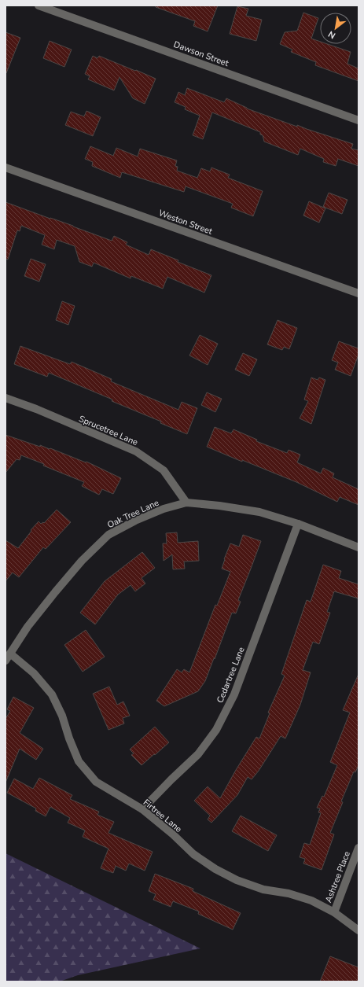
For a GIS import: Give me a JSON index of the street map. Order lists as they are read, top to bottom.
{
  "streets": {
    "street": [
      "Dawson Street",
      "Weston Street",
      "Sprucetree Lane",
      "Oak Tree Lane",
      "Cedartree Lane",
      "Firtree Lane",
      "Ashtree Place"
    ]
  },
  "crossings": [
    ["Sprucetree Lane", "Oak Tree Lane"],
    ["Oak Tree Lane", "Cedartree Lane"],
    ["Oak Tree Lane", "Firtree Lane"],
    ["Cedartree Lane", "Firtree Lane"],
    ["Firtree Lane", "Ashtree Place"]
  ],
  "north": "bottom left"
}
